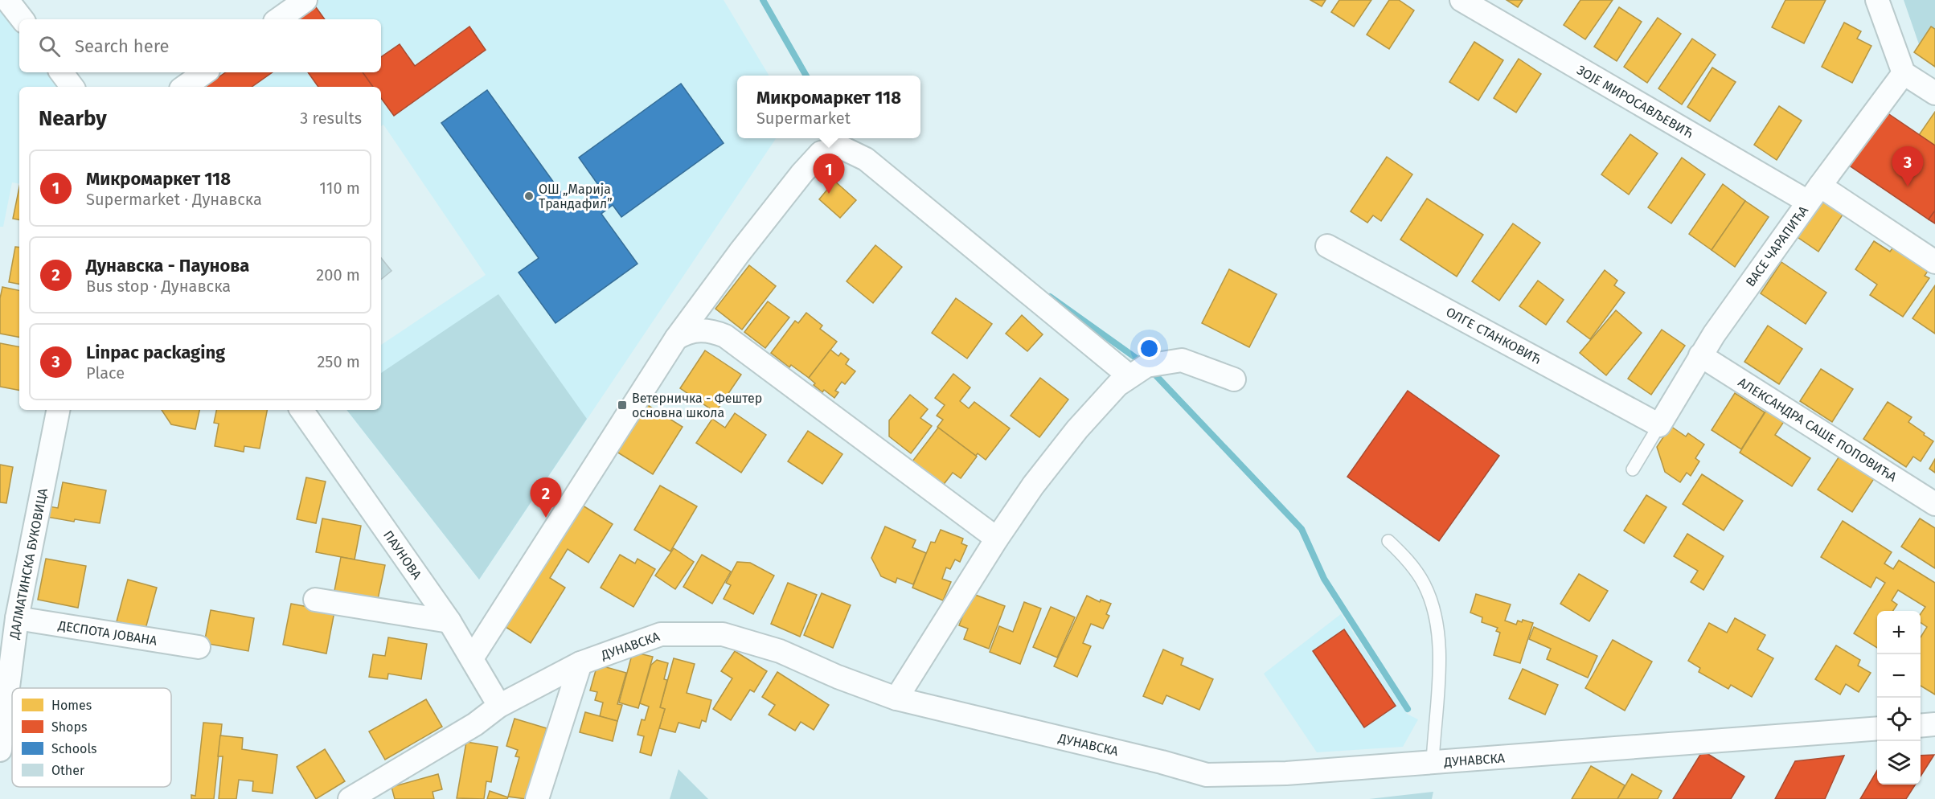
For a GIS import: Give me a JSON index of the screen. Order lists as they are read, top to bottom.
{
  "streets": {
    "street": [
      "ЗОЈЕ МИРОСАВЉЕВИЋ",
      "ВАСЕ ЧАРАПИЋА",
      "ОЛГЕ СТАНКОВИЋ",
      "АЛЕКСАНДРА САШЕ ПОПОВИЋА",
      "ПАУНОВА",
      "ДАЛМАТИНСКА БУКОВИЦА",
      "ДЕСПОТА ЈОВАНА",
      "ДУНАВСКА"
    ]
  },
  "crossings": [
    ["ЗОЈЕ МИРОСАВЉЕВИЋ", "ВАСЕ ЧАРАПИЋА"],
    ["ВАСЕ ЧАРАПИЋА", "ОЛГЕ СТАНКОВИЋ"],
    ["ВАСЕ ЧАРАПИЋА", "АЛЕКСАНДРА САШЕ ПОПОВИЋА"],
    ["ПАУНОВА", "ДУНАВСКА"],
    ["ДАЛМАТИНСКА БУКОВИЦА", "ДЕСПОТА ЈОВАНА"]
  ],
  "places": {
    "other": ["ОШ „Марија Трандафил”"],
    "transit": ["Ветерничка - Фештер основна школа"]
  },
  "legend": [
    "Homes",
    "Shops",
    "Schools",
    "Other"
  ],
  "page": {
    "search": "Search here",
    "popup": ["Микромаркет 118", "Supermarket"],
    "heading": ["Nearby", "3 results"],
    "pins": ["3", "1", "2"],
    "list": [
      {
        "mark": "1",
        "name": "Микромаркет 118",
        "note": "Supermarket · Дунавска",
        "value": "110 m"
      },
      {
        "mark": "2",
        "name": "Дунавска - Паунова",
        "note": "Bus stop · Дунавска",
        "value": "200 m"
      },
      {
        "mark": "3",
        "name": "Linpac packaging",
        "note": "Place",
        "value": "250 m"
      }
    ],
    "map_buttons": ["+", "−"]
  }
}
